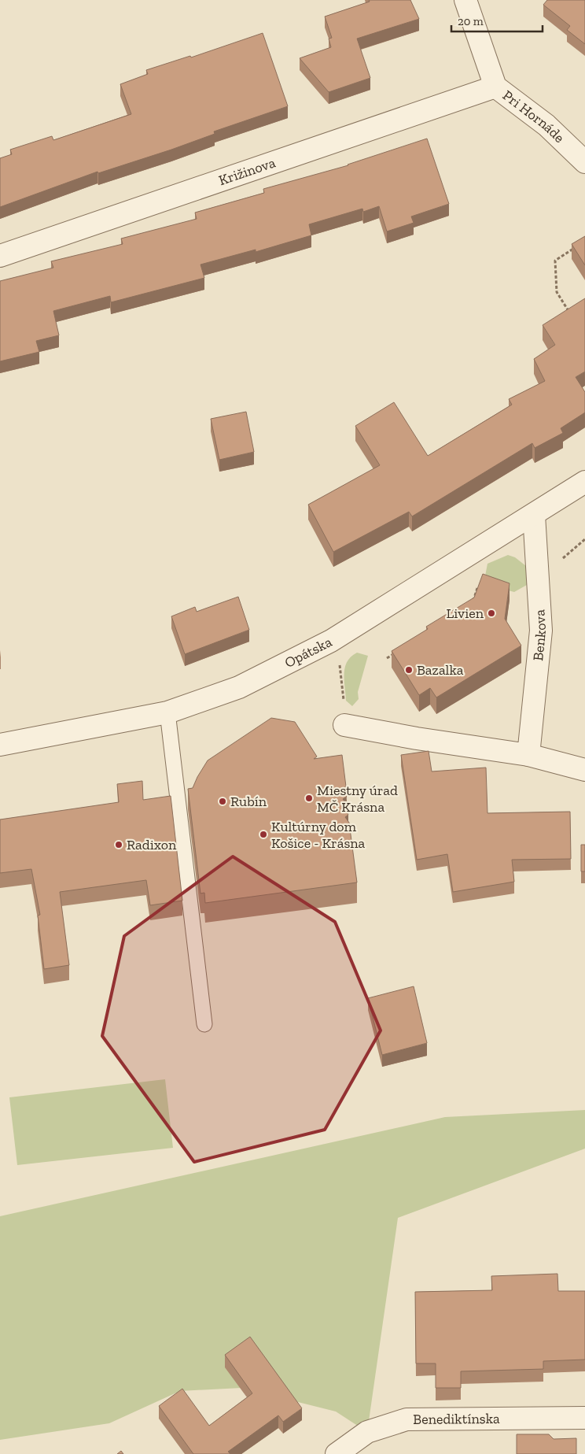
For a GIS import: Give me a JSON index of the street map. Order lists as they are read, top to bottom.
{
  "streets": {
    "street": [
      "Pri Hornáde",
      "Križinova",
      "Benkova",
      "Opátska",
      "Benediktínska"
    ]
  },
  "crossings": [
    ["Pri Hornáde", "Križinova"],
    ["Benkova", "Opátska"]
  ],
  "places": [
    "Livien",
    "Bazalka",
    "Miestny úrad MČ Krásna",
    "Rubín",
    "Kultúrny dom Košice - Krásna",
    "Radixon"
  ],
  "scale_bar": "20 m"
}
